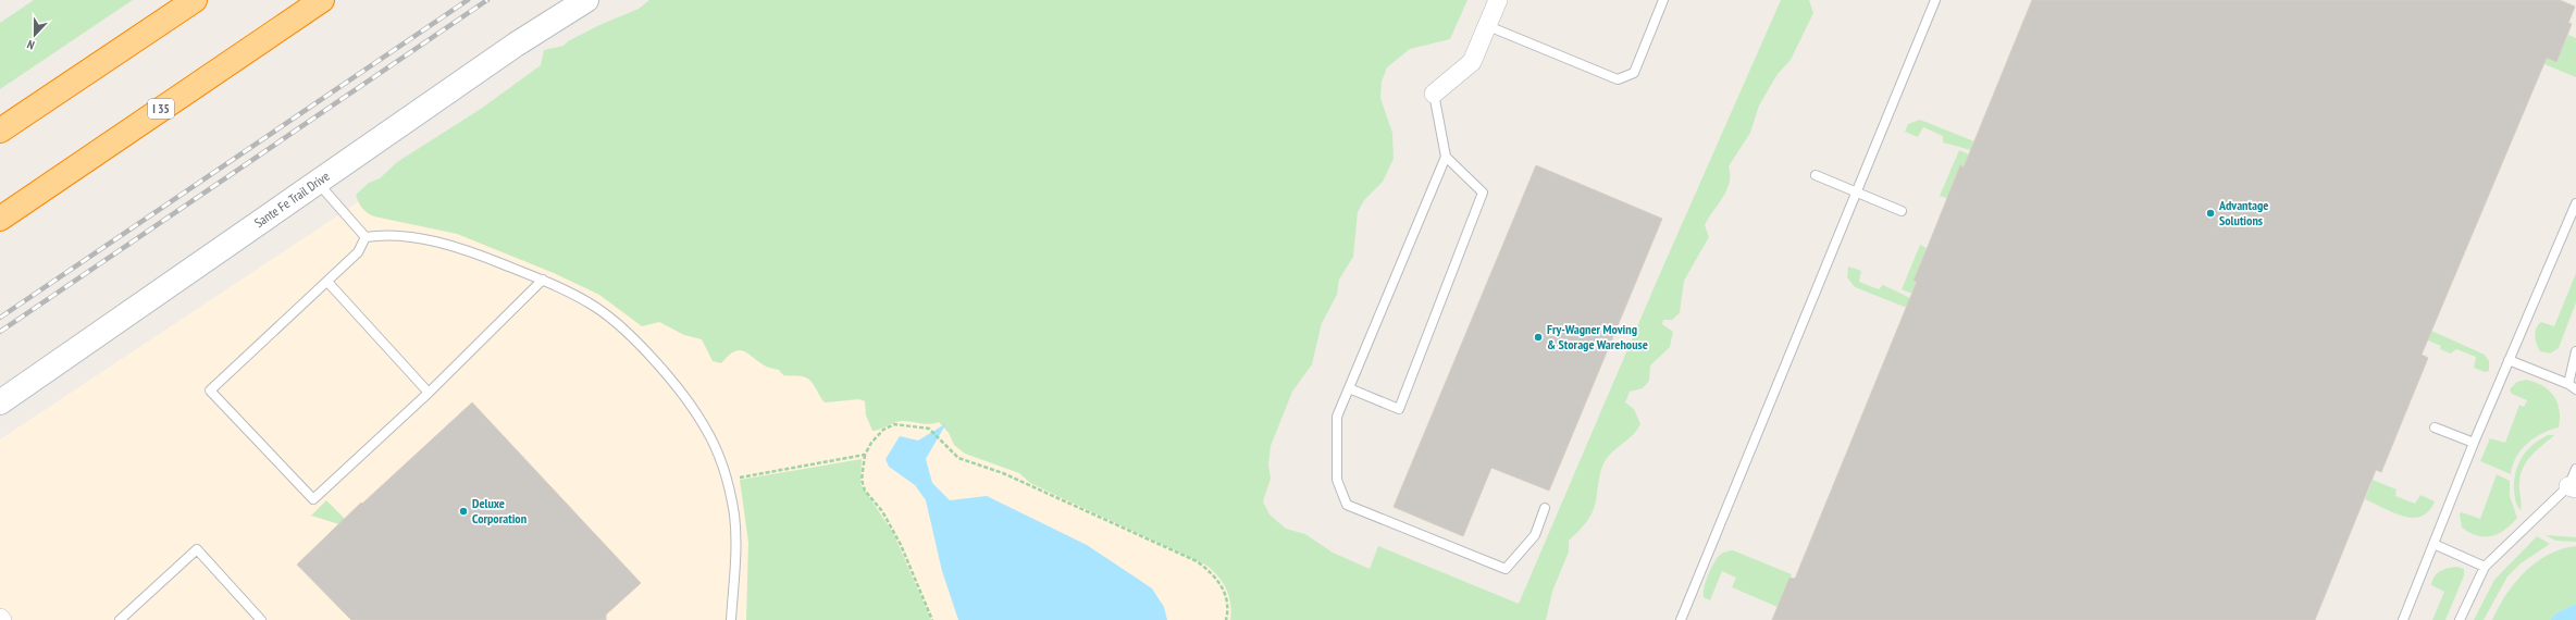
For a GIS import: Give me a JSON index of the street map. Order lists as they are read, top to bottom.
{
  "streets": {
    "highway": ["I 35"],
    "main road": ["Sante Fe Trail Drive"]
  },
  "places": ["Advantage Solutions", "Fry-Wagner Moving & Storage Warehouse", "Deluxe Corporation"],
  "north": "bottom"
}
